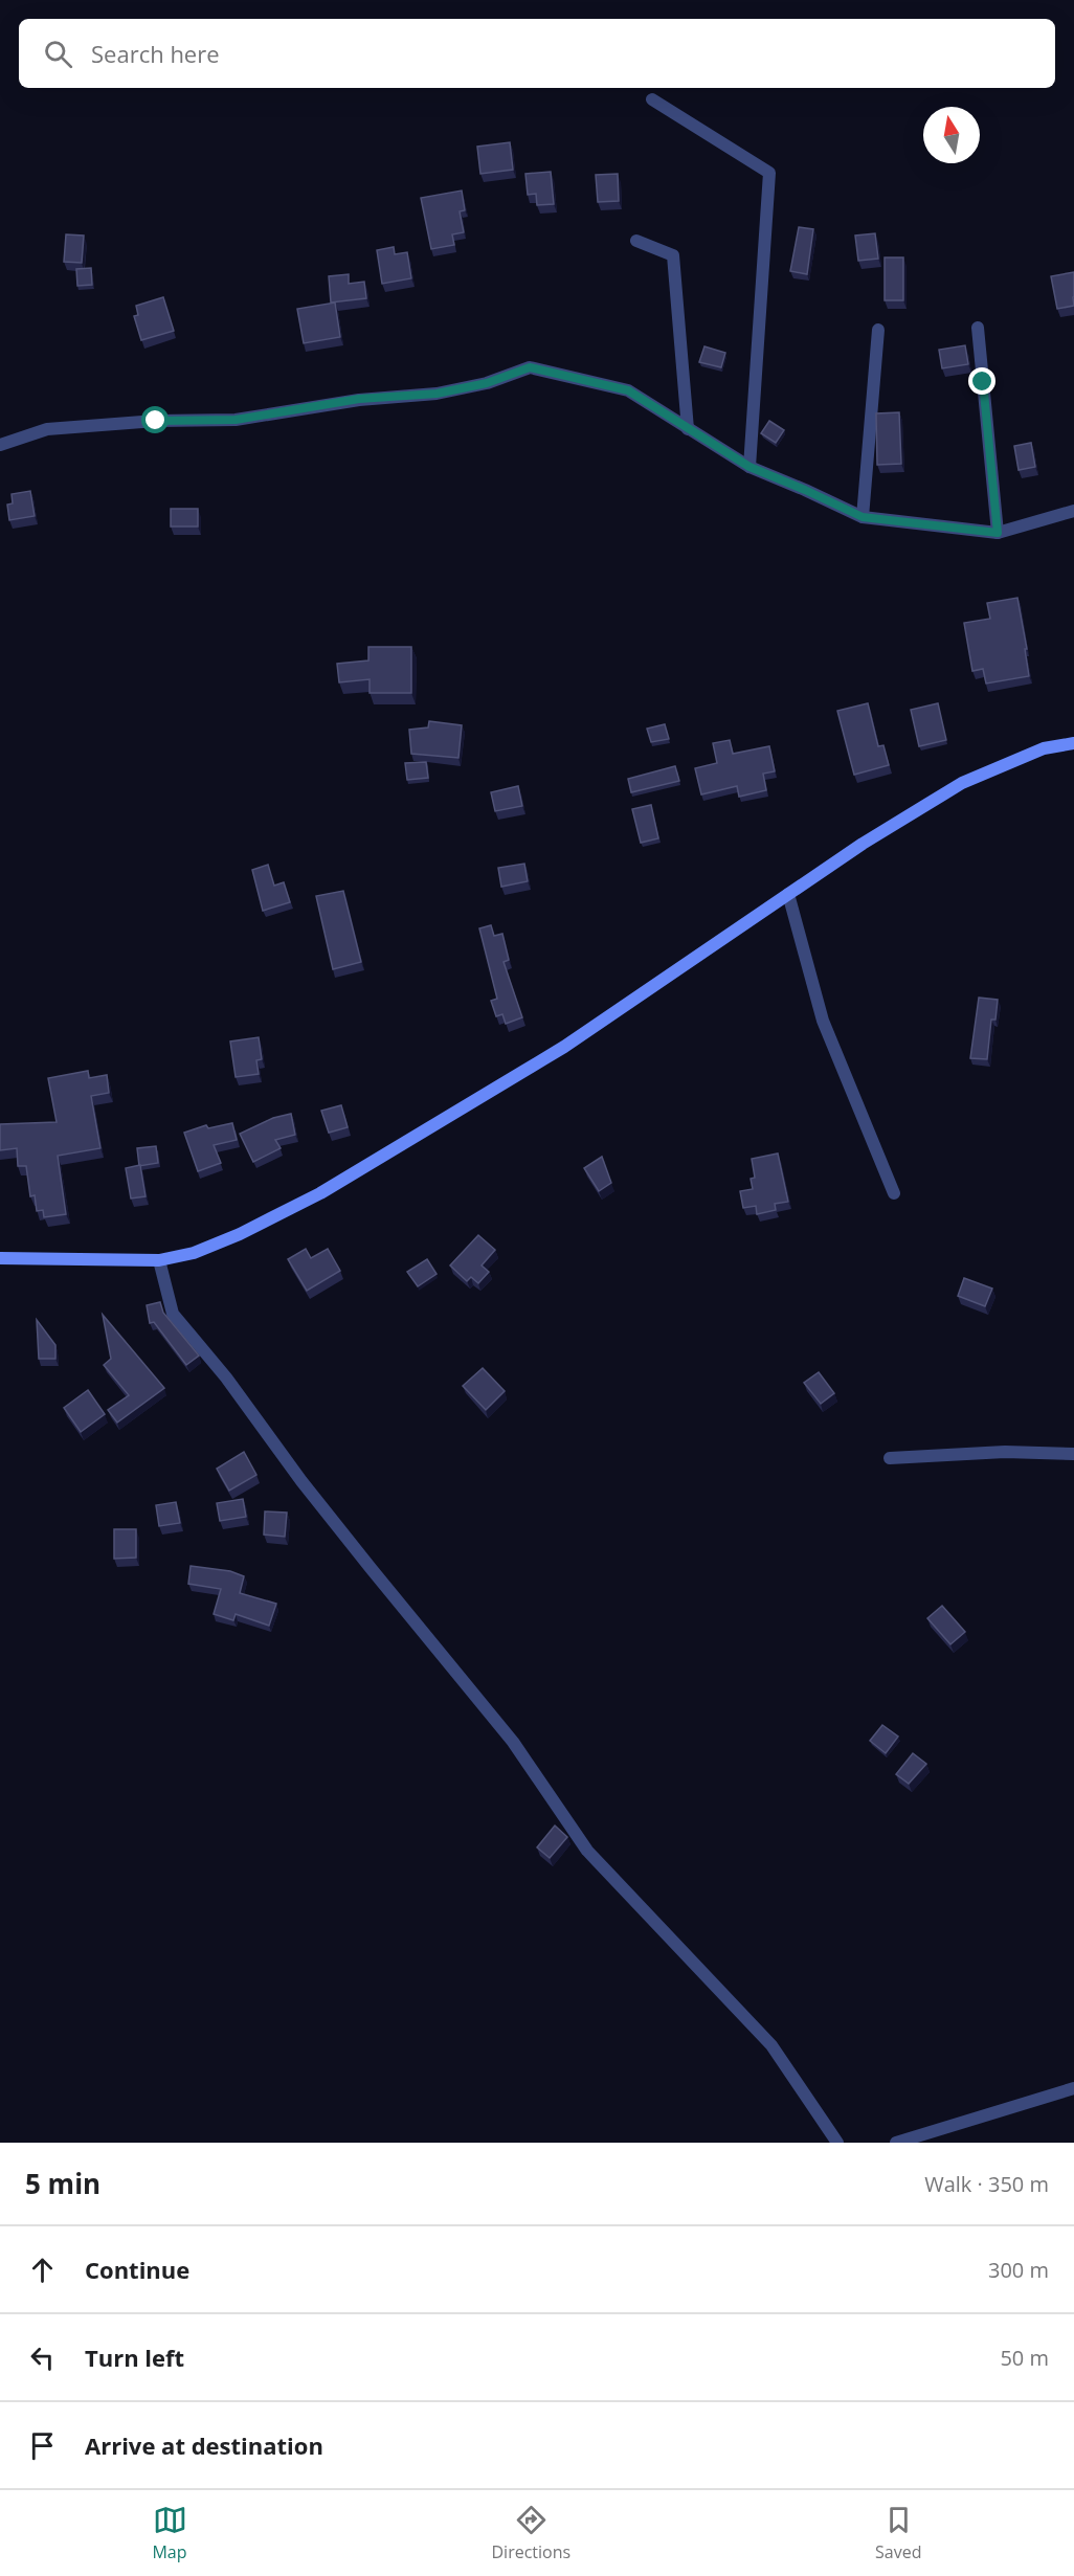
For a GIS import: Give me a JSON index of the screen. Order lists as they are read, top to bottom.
{
  "north": "top",
  "page": {
    "search": "Search here",
    "heading": ["5 min", "Walk · 350 m"],
    "list": [
      ["Continue", "300 m"],
      ["Turn left", "50 m"],
      "Arrive at destination"
    ],
    "nav": ["Map", "Directions", "Saved"]
  }
}
